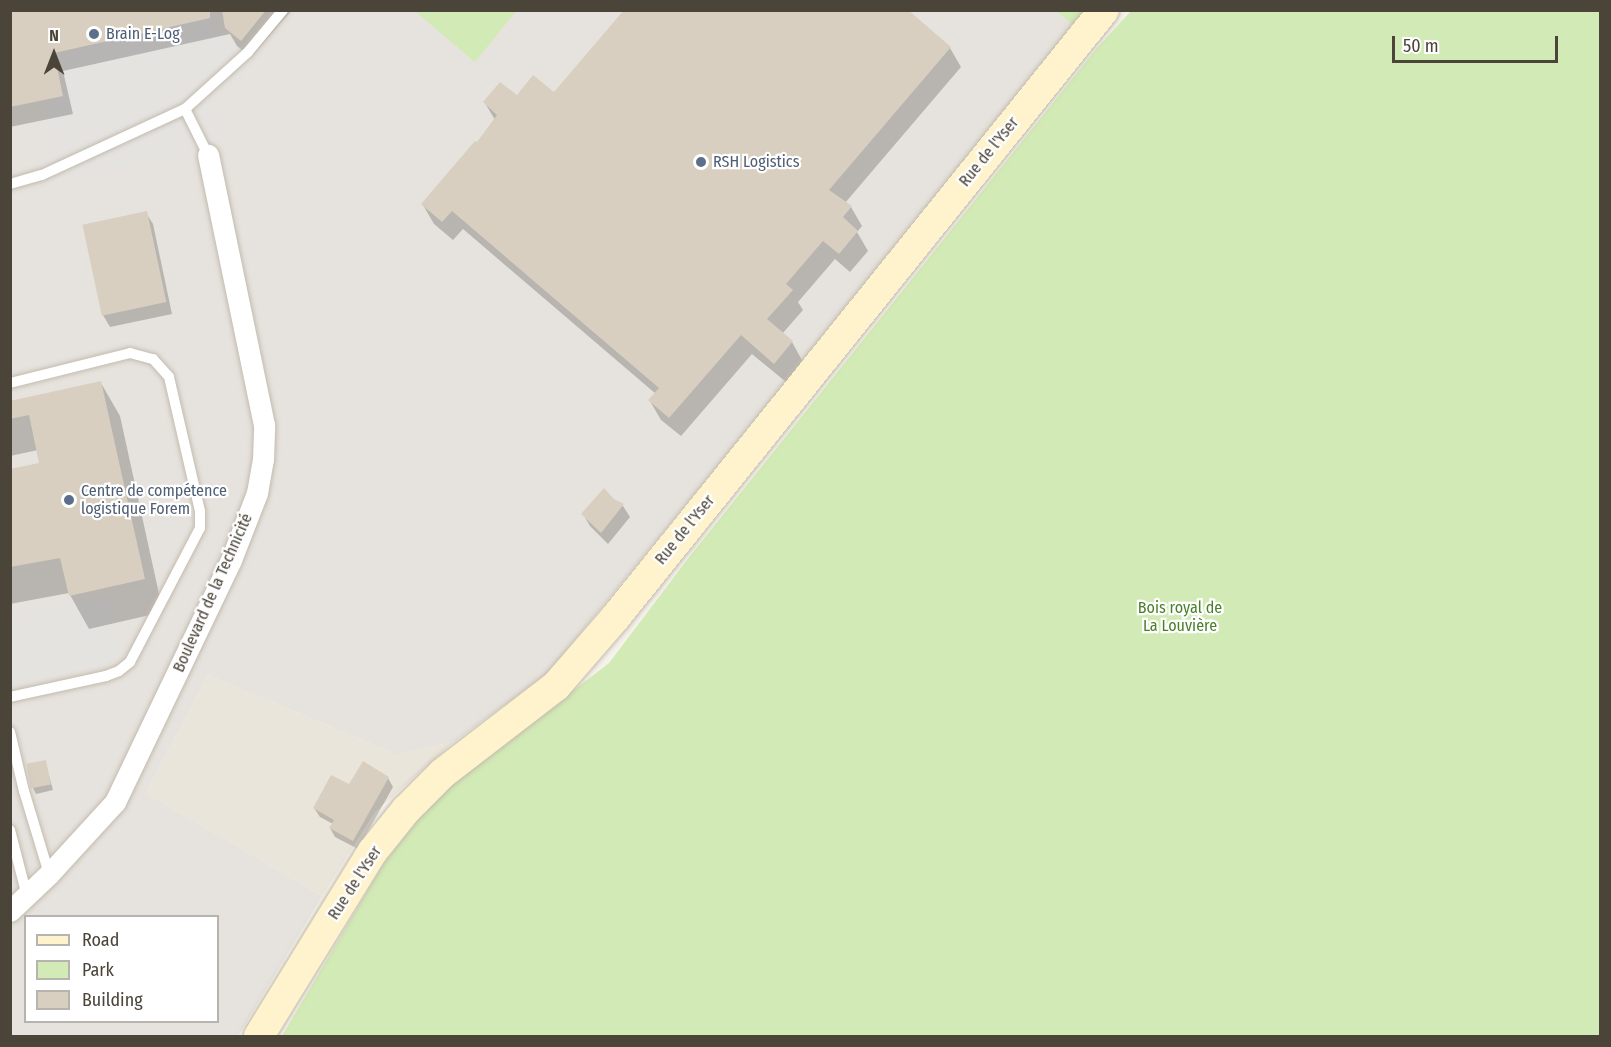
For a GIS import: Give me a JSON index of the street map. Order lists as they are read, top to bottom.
{
  "streets": {
    "street": ["Rue de l'Yser", "Boulevard de la Technicité"]
  },
  "parks": ["Bois royal de La Louvière"],
  "places": ["Brain E-Log", "RSH Logistics", "Centre de compétence logistique Forem"],
  "legend": ["Road", "Park", "Building"],
  "scale_bar": "50 m",
  "north": "top"
}
